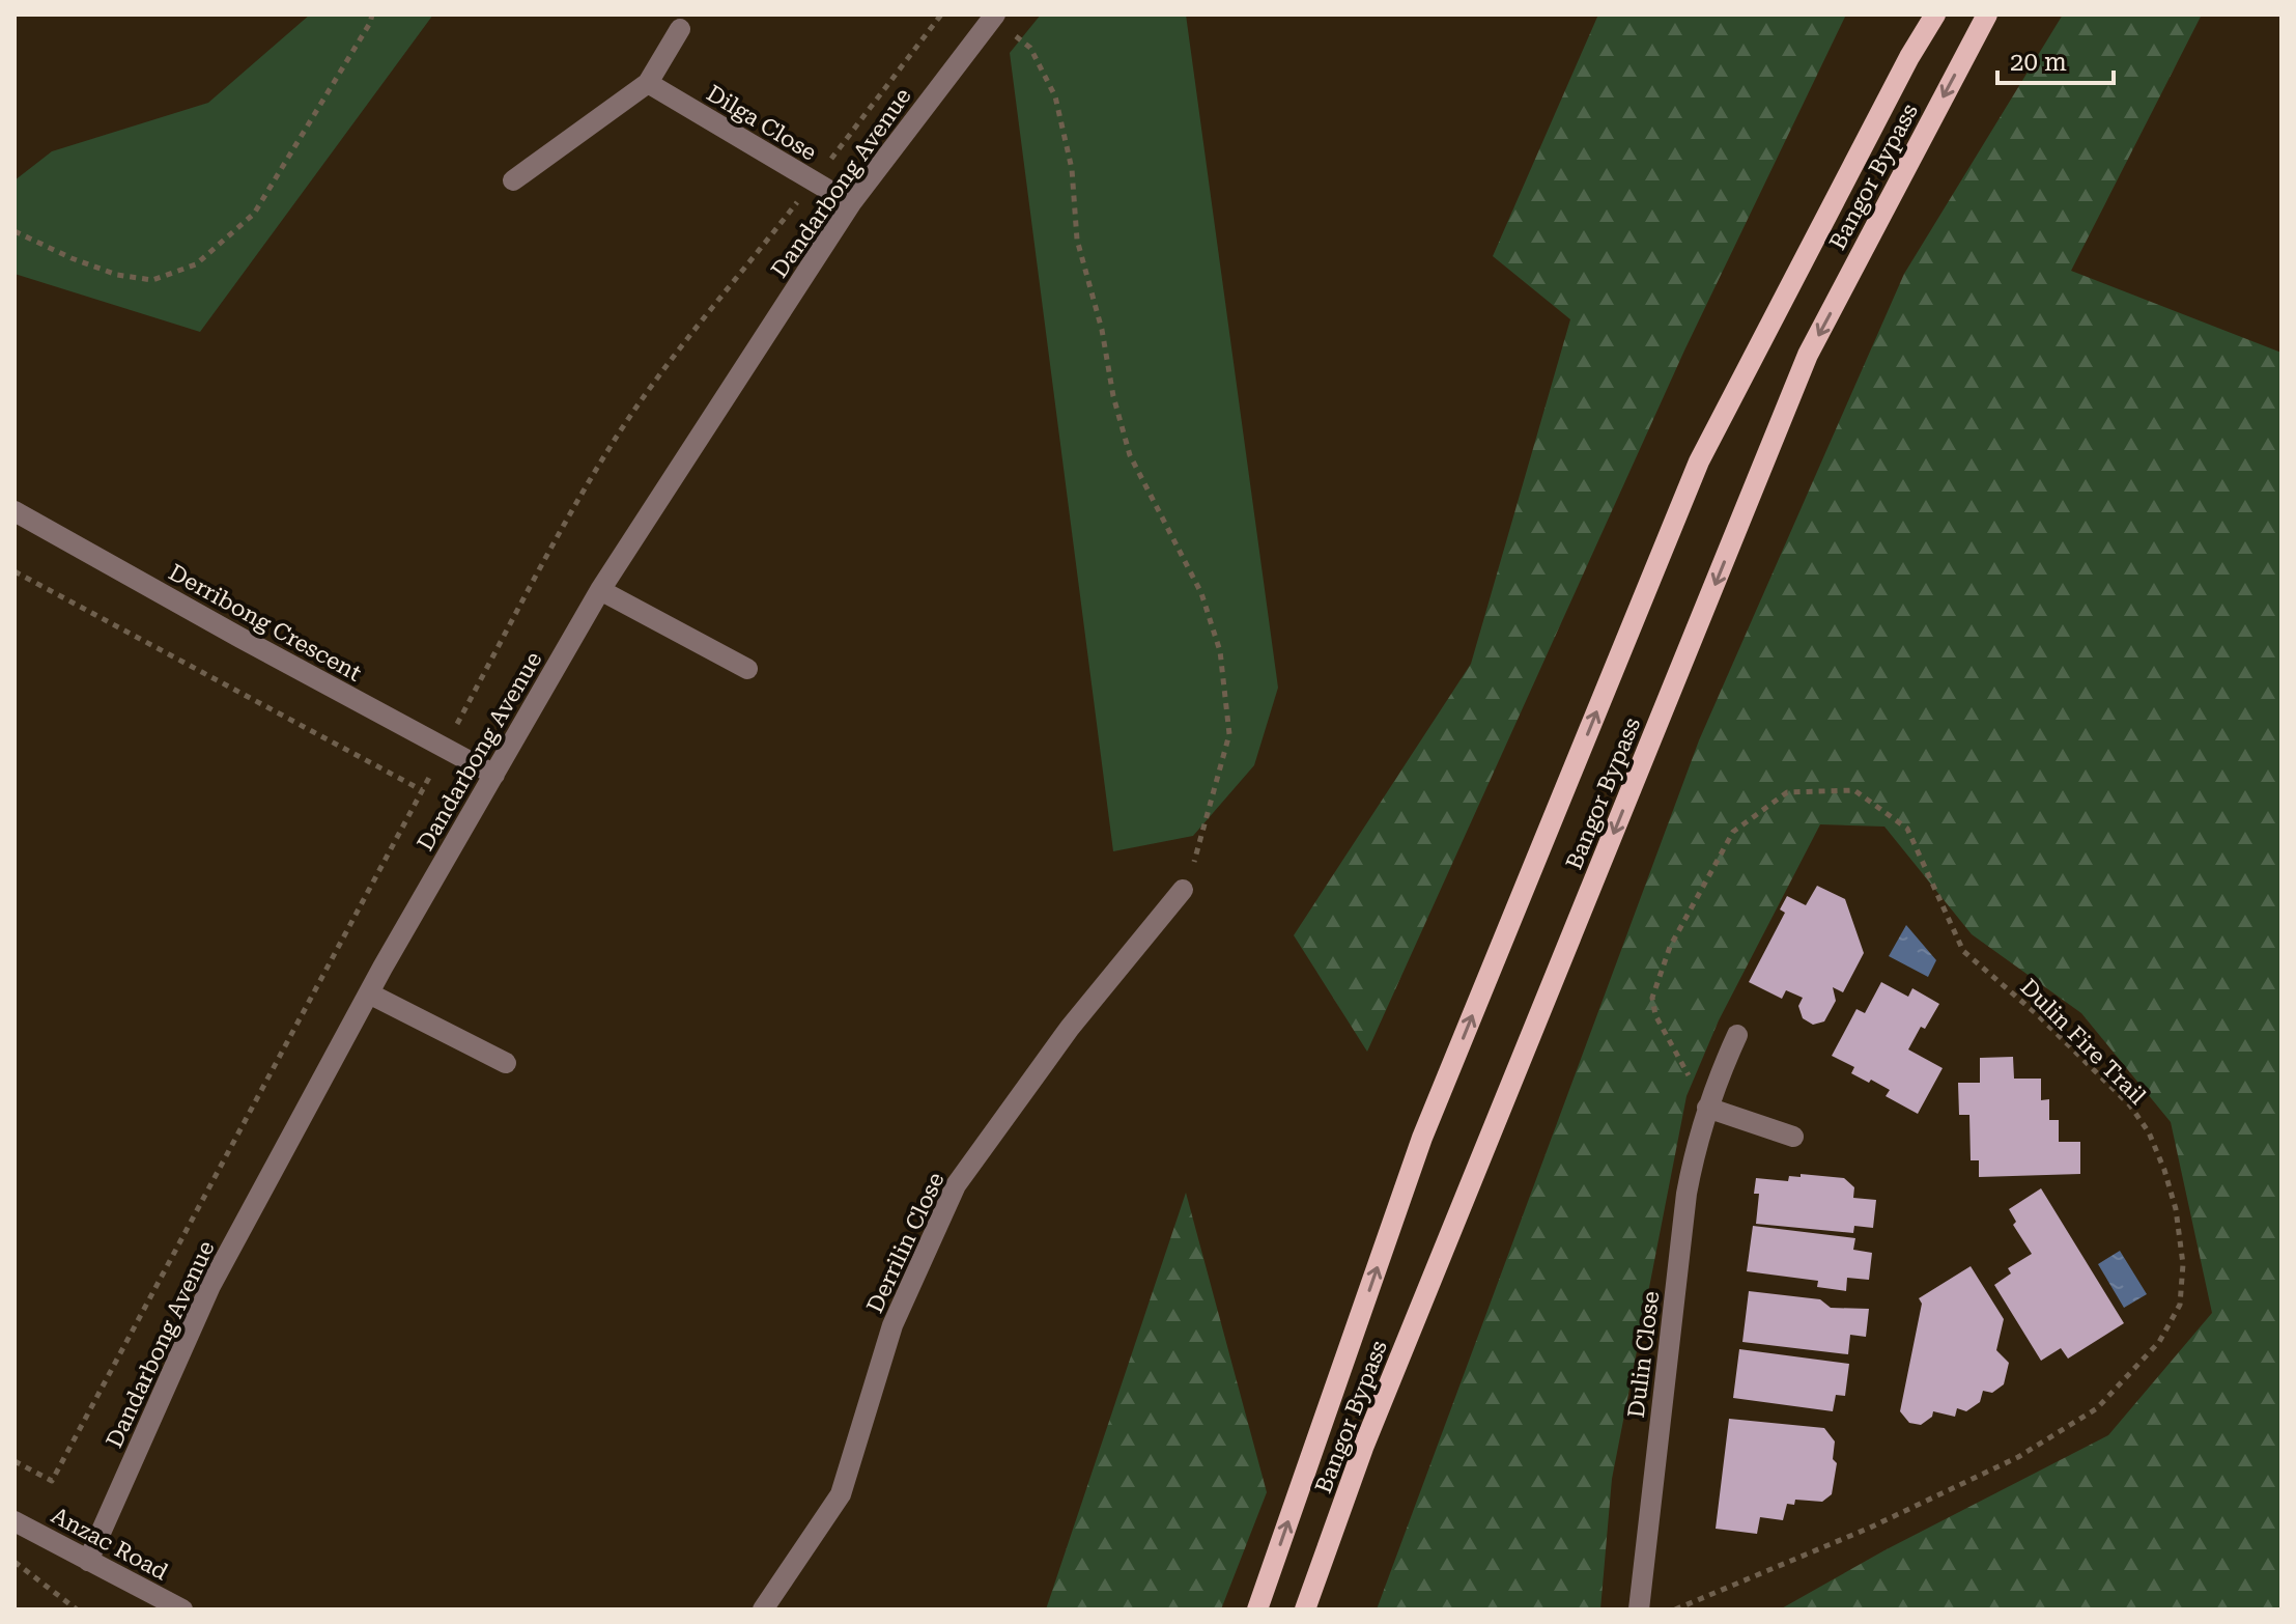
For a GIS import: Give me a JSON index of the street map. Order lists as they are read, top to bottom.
{
  "streets": {
    "main road": ["Bangor Bypass"],
    "street": [
      "Dilga Close",
      "Dandarbong Avenue",
      "Derribong Crescent",
      "Derrilin Close",
      "Dulin Close",
      "Anzac Road"
    ],
    "path": ["Dulin Fire Trail"]
  },
  "crossings": [
    ["Dilga Close", "Dandarbong Avenue"],
    ["Dandarbong Avenue", "Derribong Crescent"],
    ["Dandarbong Avenue", "Anzac Road"],
    ["Dulin Fire Trail", "Dulin Close"]
  ],
  "scale_bar": "20 m"
}
